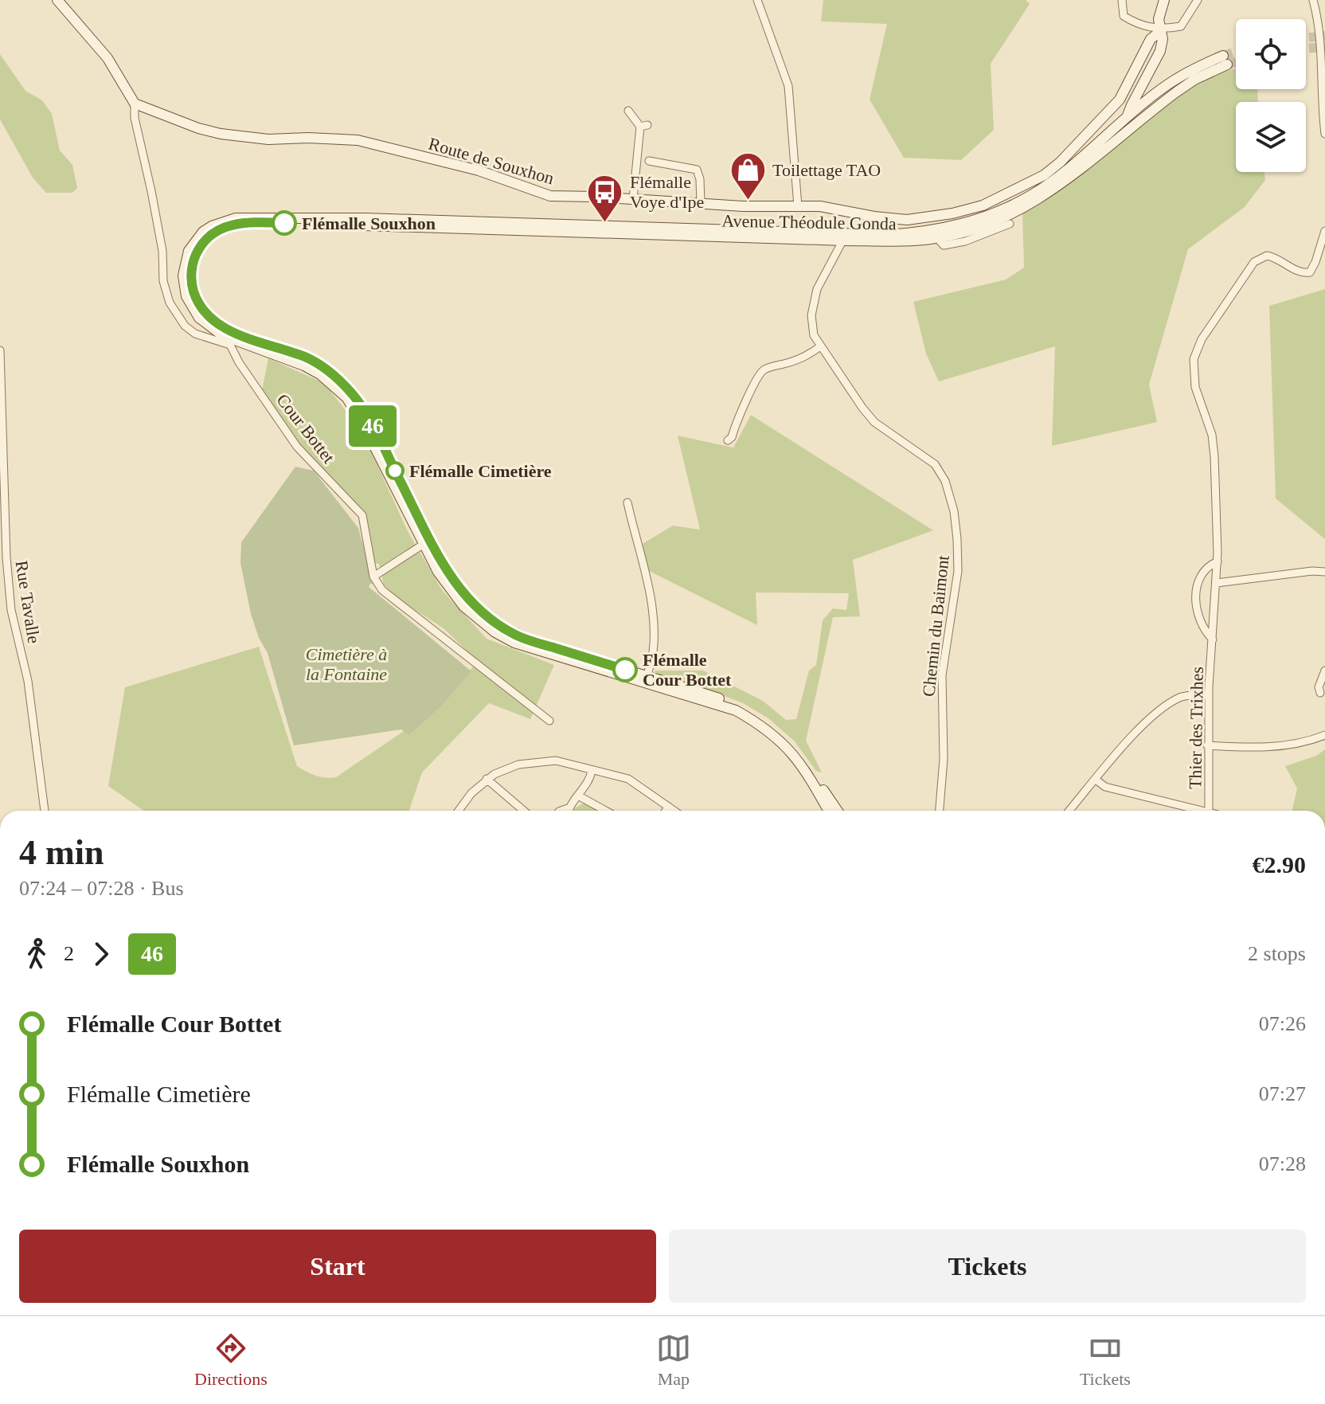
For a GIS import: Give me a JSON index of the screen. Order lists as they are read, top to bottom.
{
  "streets": {
    "main road": ["Route de Souxhon", "Avenue Théodule Gonda"],
    "street": [
      "Cour Bottet",
      "Rue Tavalle",
      "Chemin du Baimont",
      "Thier des Trixhes"
    ]
  },
  "crossings": [
    ["Route de Souxhon", "Cour Bottet"],
    ["Avenue Théodule Gonda", "Chemin du Baimont"]
  ],
  "parks": ["Cimetière à la Fontaine"],
  "places": {
    "shop": ["Toilettage TAO"],
    "other": ["Flémalle Souxhon", "Flémalle Cimetière", "Flémalle Cour Bottet"],
    "bus stop": ["Flémalle Voye d'Ipe"]
  },
  "lines": ["bus line 46"],
  "page": {
    "on_map": "46",
    "heading": ["4 min", "07:24 – 07:28 · Bus", "€2.90"],
    "legs": ["2", "46", "2 stops"],
    "list": [
      {
        "name": "Flémalle Cour Bottet",
        "value": "07:26"
      },
      {
        "name": "Flémalle Cimetière",
        "value": "07:27"
      },
      {
        "name": "Flémalle Souxhon",
        "value": "07:28"
      }
    ],
    "buttons": ["Start", "Tickets"],
    "tabs": ["Directions", "Map", "Tickets"]
  }
}
